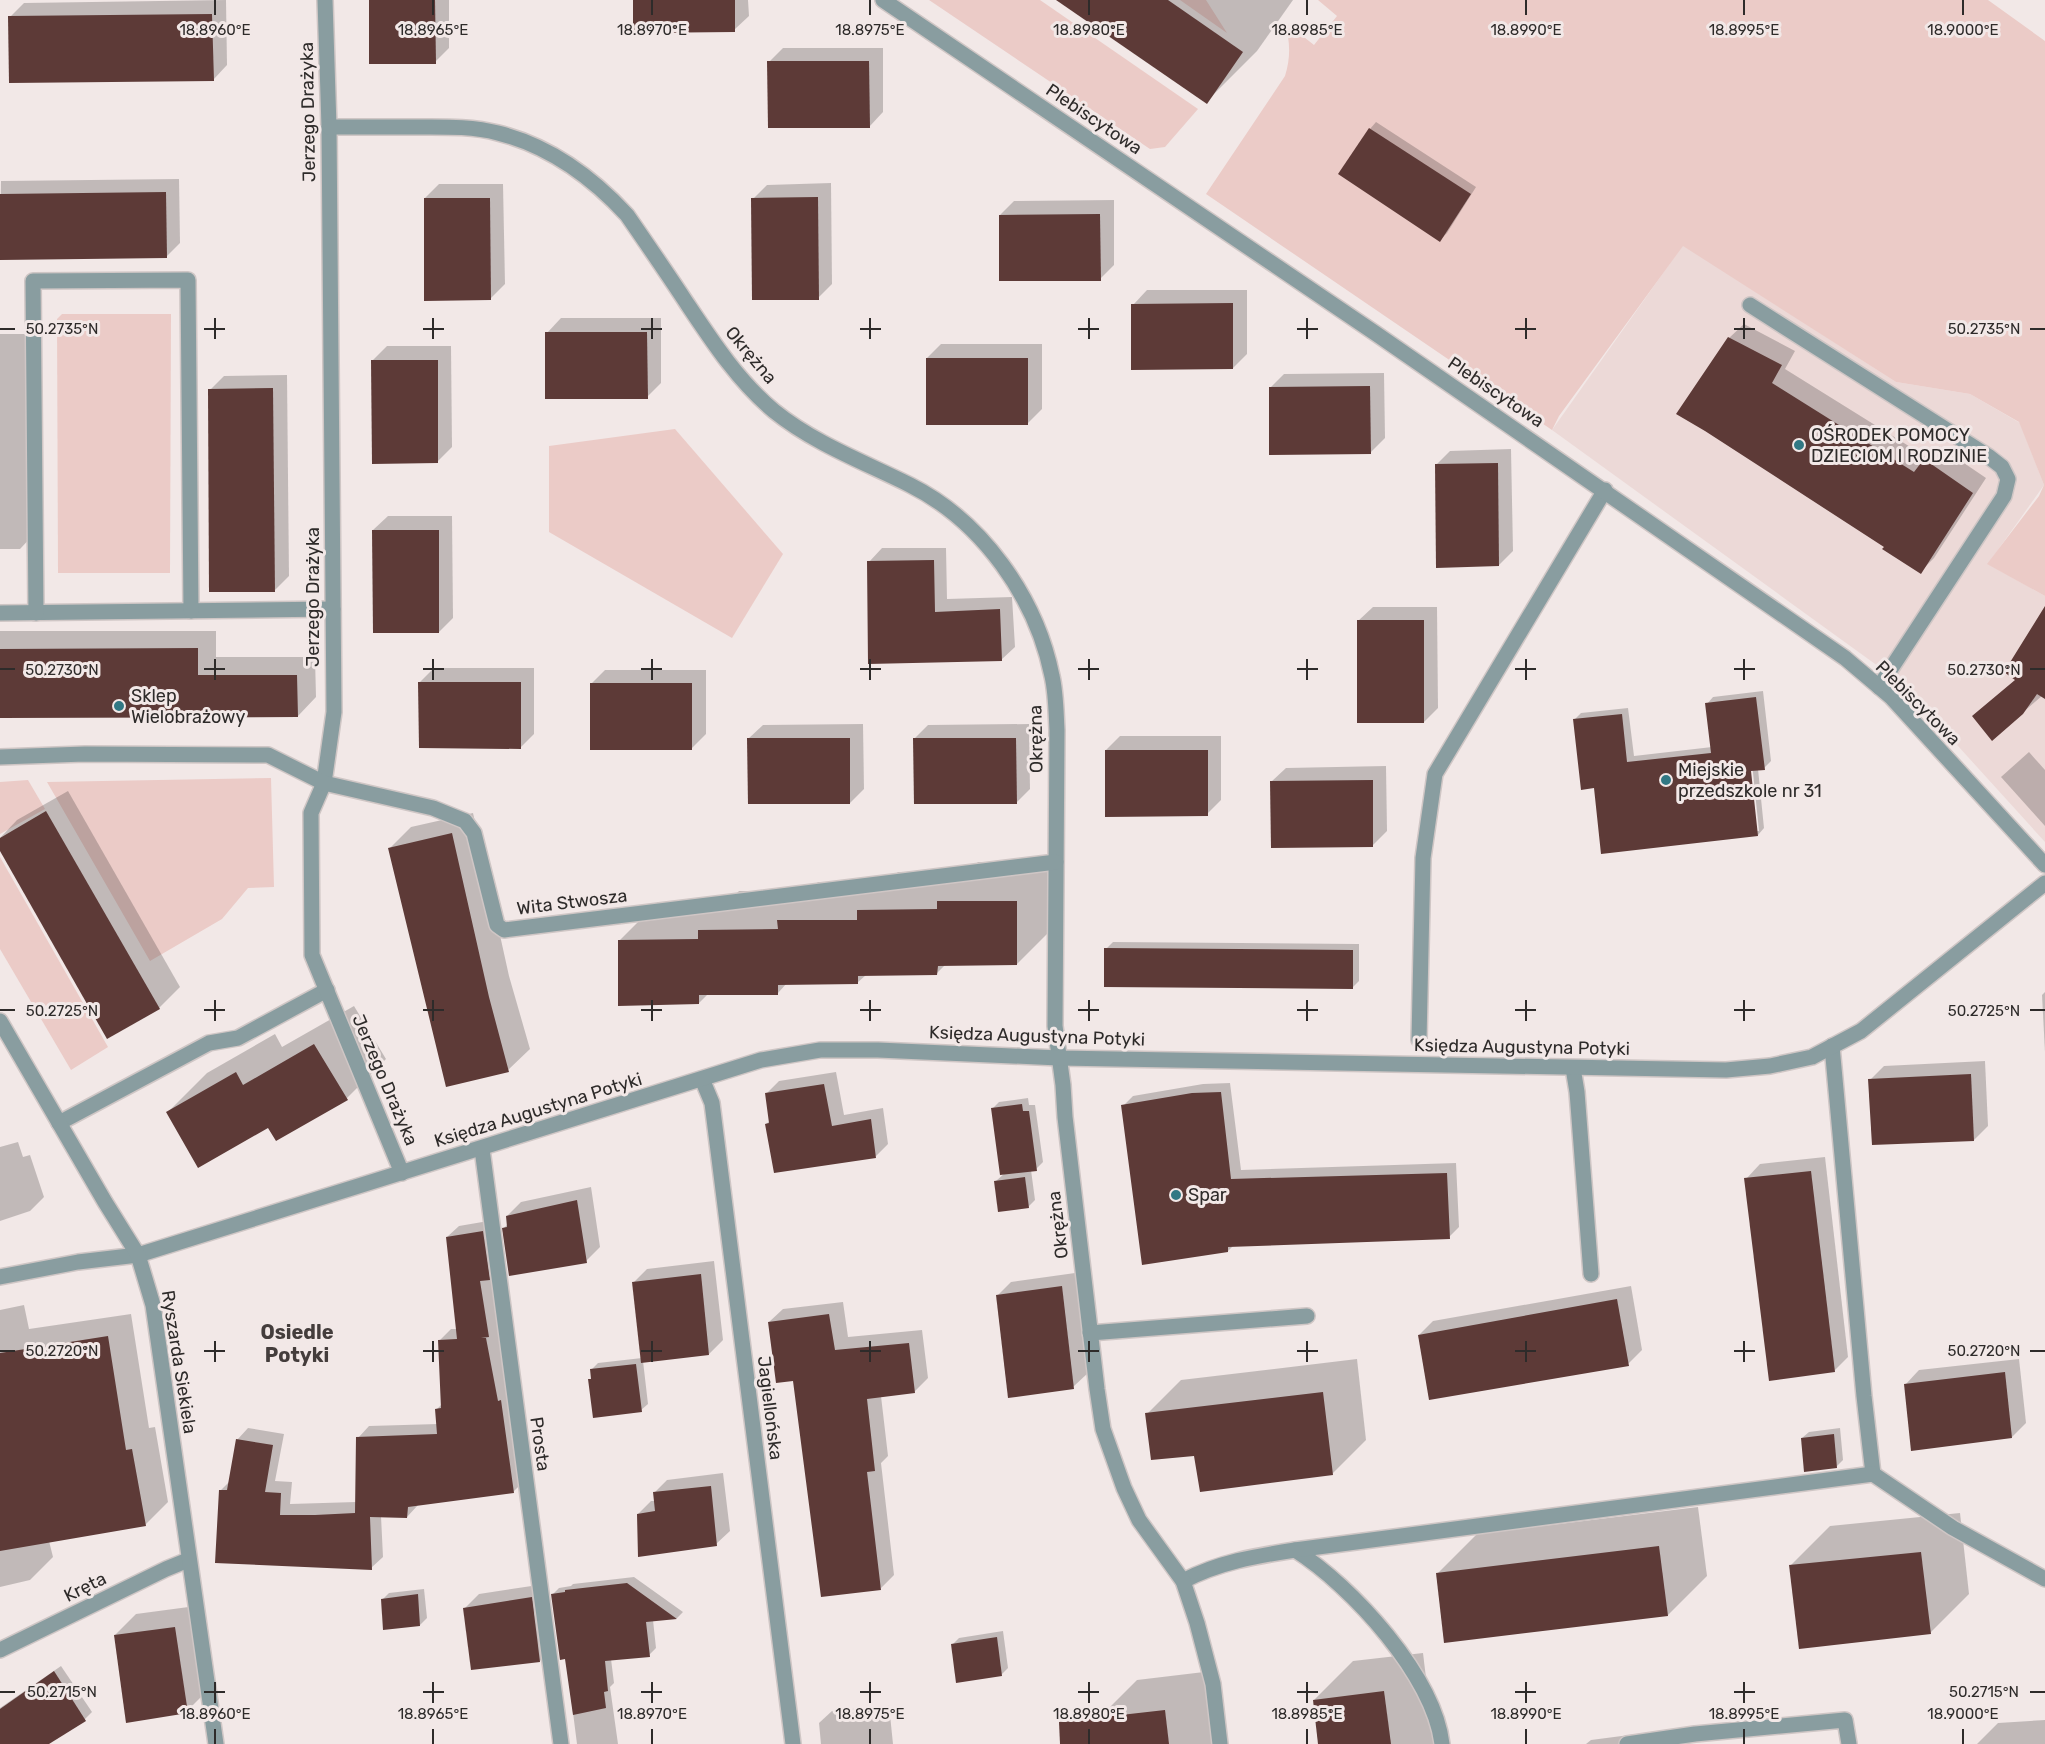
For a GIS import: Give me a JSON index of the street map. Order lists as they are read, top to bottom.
{
  "streets": {
    "street": [
      "Jerzego Drażyka",
      "Plebiscytowa",
      "Okrężna",
      "Wita Stwosza",
      "Księdza Augustyna Potyki",
      "Ryszarda Siekiela",
      "Jagiellońska",
      "Prosta",
      "Kręta"
    ]
  },
  "crossings": [
    ["Jerzego Drażyka", "Okrężna"],
    ["Jerzego Drażyka", "Wita Stwosza"],
    ["Jerzego Drażyka", "Księdza Augustyna Potyki"],
    ["Okrężna", "Wita Stwosza"],
    ["Okrężna", "Księdza Augustyna Potyki"],
    ["Księdza Augustyna Potyki", "Ryszarda Siekiela"],
    ["Księdza Augustyna Potyki", "Jagiellońska"],
    ["Księdza Augustyna Potyki", "Prosta"],
    ["Ryszarda Siekiela", "Kręta"]
  ],
  "districts": ["Osiedle Potyki"],
  "places": [
    "OŚRODEK POMOCY DZIECIOM I RODZINIE",
    "Sklep Wielobrażowy",
    "Miejskie przedszkole nr 31",
    "Spar"
  ],
  "coordinates": [
    "18.8960°E",
    "18.8965°E",
    "18.8970°E",
    "18.8975°E",
    "18.8980°E",
    "18.8985°E",
    "18.8990°E",
    "18.8995°E",
    "18.9000°E",
    "50.2735°N",
    "50.2730°N",
    "50.2725°N",
    "50.2720°N",
    "50.2715°N"
  ]
}
